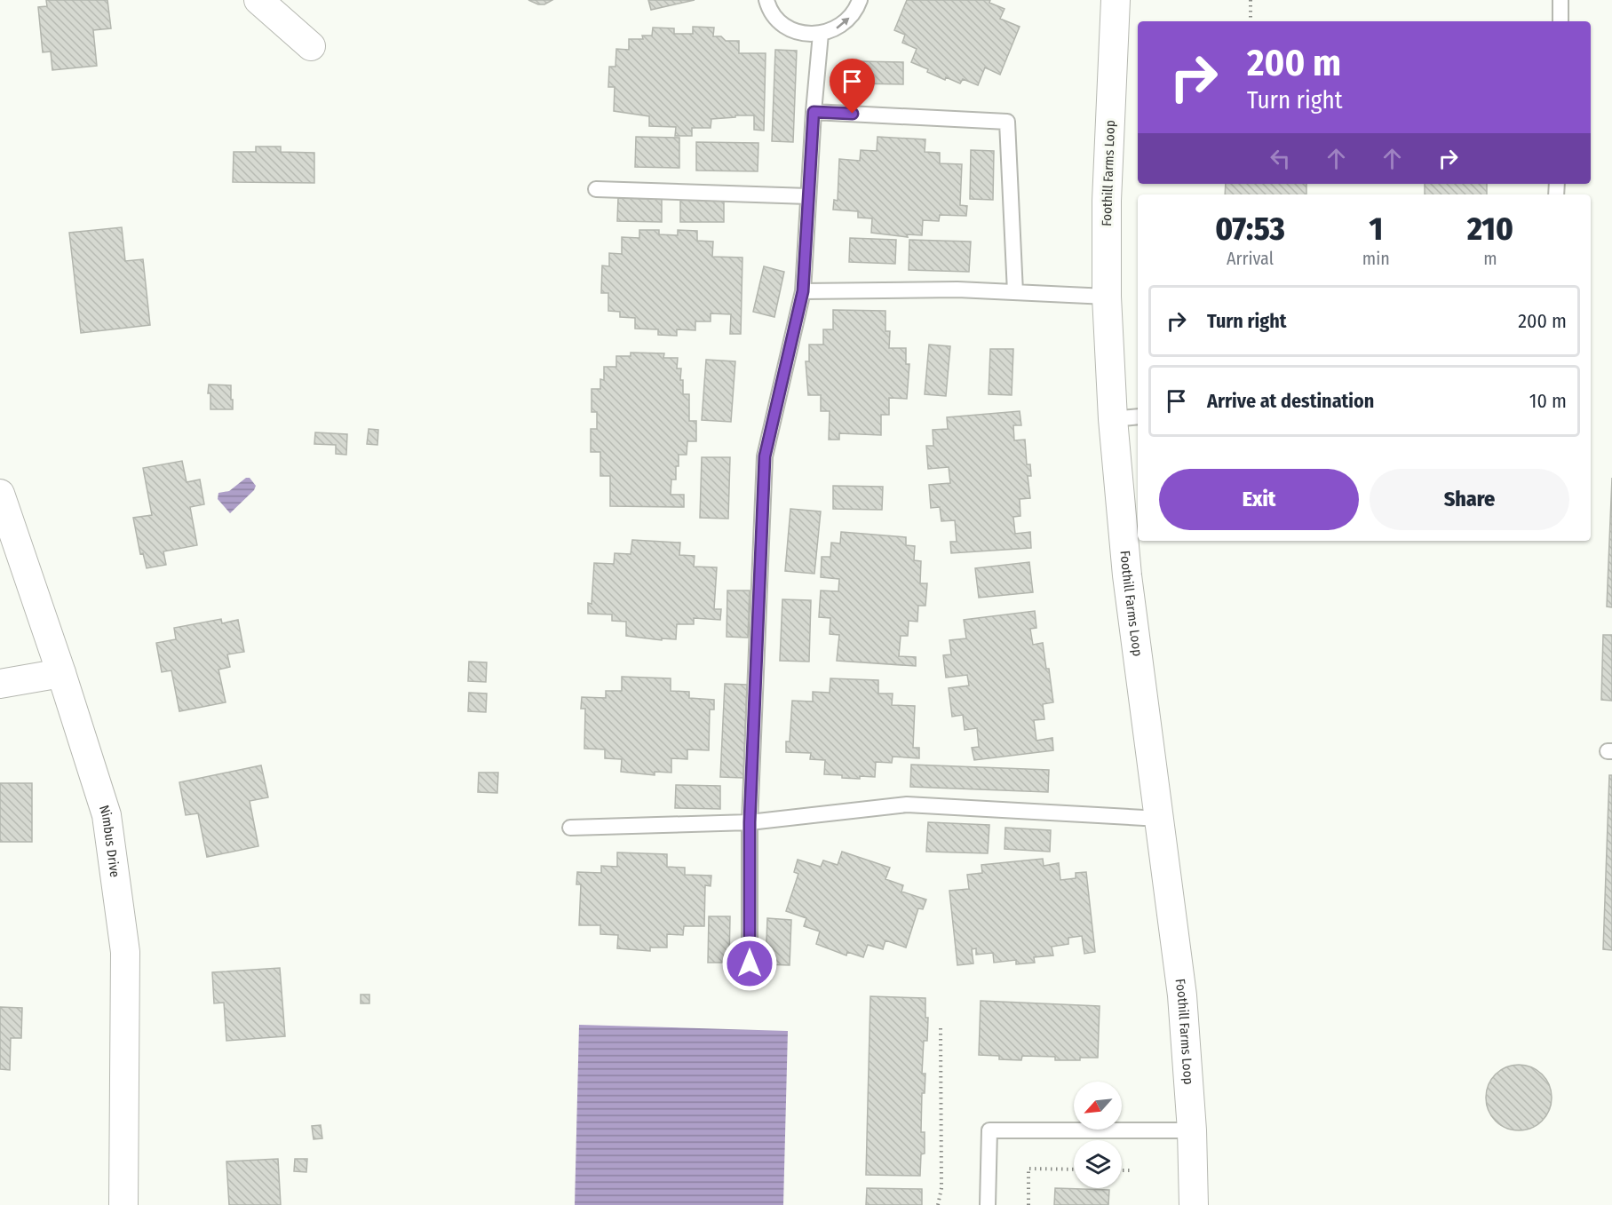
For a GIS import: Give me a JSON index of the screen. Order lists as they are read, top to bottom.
{
  "streets": {
    "street": ["Foothill Farms Loop", "Nimbus Drive"]
  },
  "north": "bottom left",
  "page": {
    "turn": ["200 m", "Turn right"],
    "eta": [
      "07:53",
      "Arrival",
      "1",
      "min",
      "210",
      "m"
    ],
    "list": [
      {
        "name": "Turn right",
        "value": "200 m"
      },
      {
        "name": "Arrive at destination",
        "value": "10 m"
      }
    ],
    "buttons": ["Exit", "Share"]
  }
}
